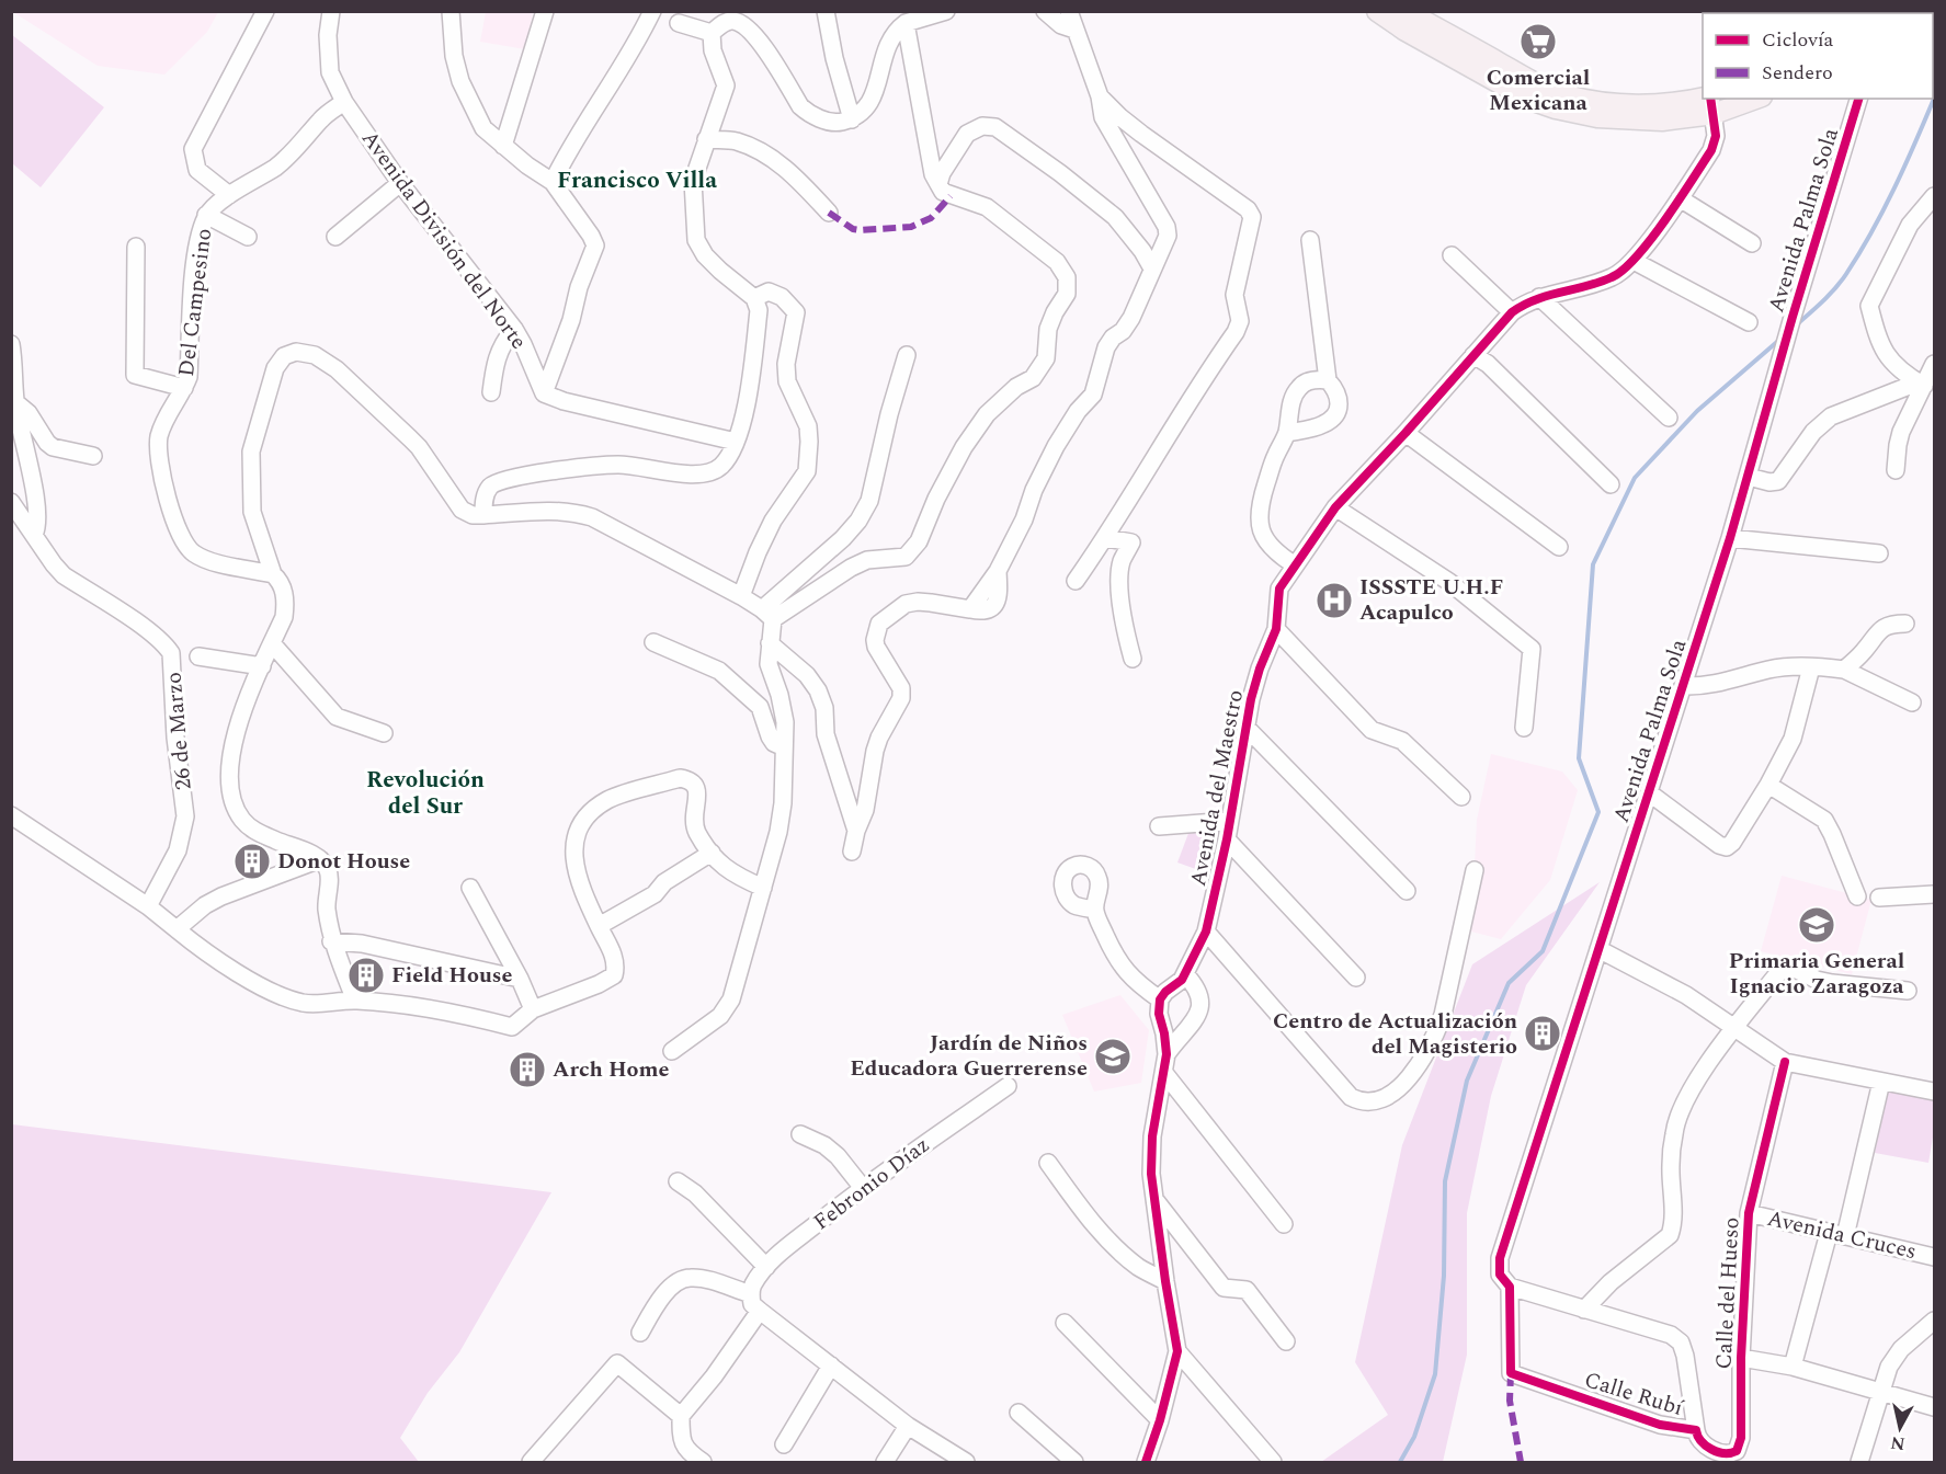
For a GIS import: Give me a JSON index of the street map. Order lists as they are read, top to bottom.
{
  "streets": {
    "street": [
      "Avenida Palma Sola",
      "Avenida División del Norte",
      "Del Campesino",
      "26 de Marzo",
      "Avenida del Maestro",
      "Febronio Díaz",
      "Avenida Cruces",
      "Calle del Hueso",
      "Calle Rubí"
    ]
  },
  "crossings": [
    ["Avenida Palma Sola", "Calle Rubí"],
    ["Avenida División del Norte", "Del Campesino"],
    ["Avenida Cruces", "Calle del Hueso"],
    ["Calle del Hueso", "Calle Rubí"]
  ],
  "districts": ["Francisco Villa", "Revolución del Sur"],
  "places": {
    "supermarket": ["Comercial Mexicana"],
    "hospital": ["ISSSTE U.H.F Acapulco"],
    "building": [
      "Donot House",
      "Field House",
      "Centro de Actualización del Magisterio",
      "Arch Home"
    ],
    "school or university": ["Primaria General Ignacio Zaragoza", "Jardín de Niños Educadora Guerrerense"]
  },
  "legend": ["Ciclovía", "Sendero"],
  "north": "bottom"
}
